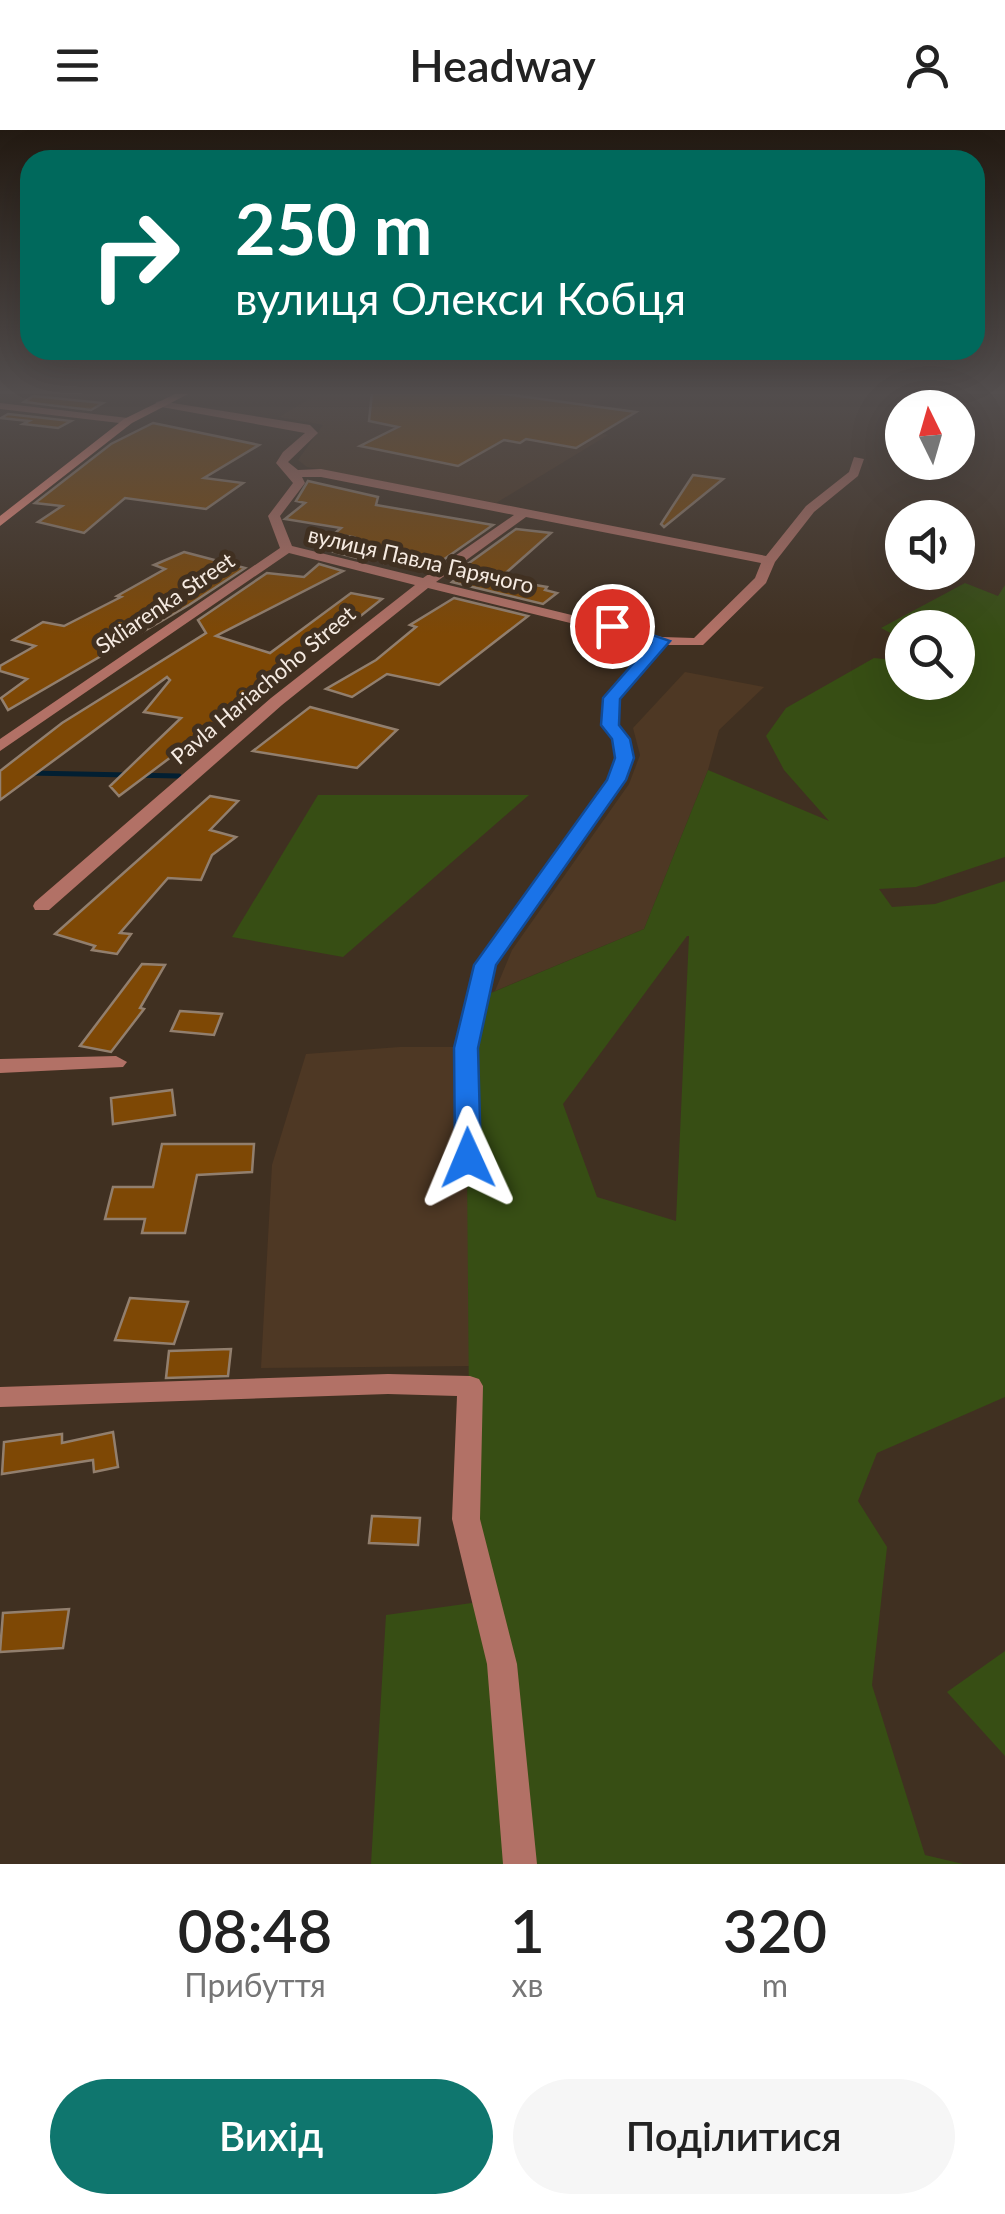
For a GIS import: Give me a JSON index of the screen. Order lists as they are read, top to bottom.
{
  "streets": {
    "street": ["вулиця Павла Гарячого", "Skliarenka Street", "Pavla Hariachoho Street"]
  },
  "crossings": [
    ["вулиця Павла Гарячого", "Skliarenka Street"],
    ["вулиця Павла Гарячого", "Pavla Hariachoho Street"]
  ],
  "north": "top",
  "page": {
    "header": "Headway",
    "turn": ["250 m", "вулиця Олекси Кобця"],
    "eta": [
      "08:48",
      "Прибуття",
      "1",
      "хв",
      "320",
      "m"
    ],
    "buttons": ["Вихід", "Поділитися"]
  }
}
